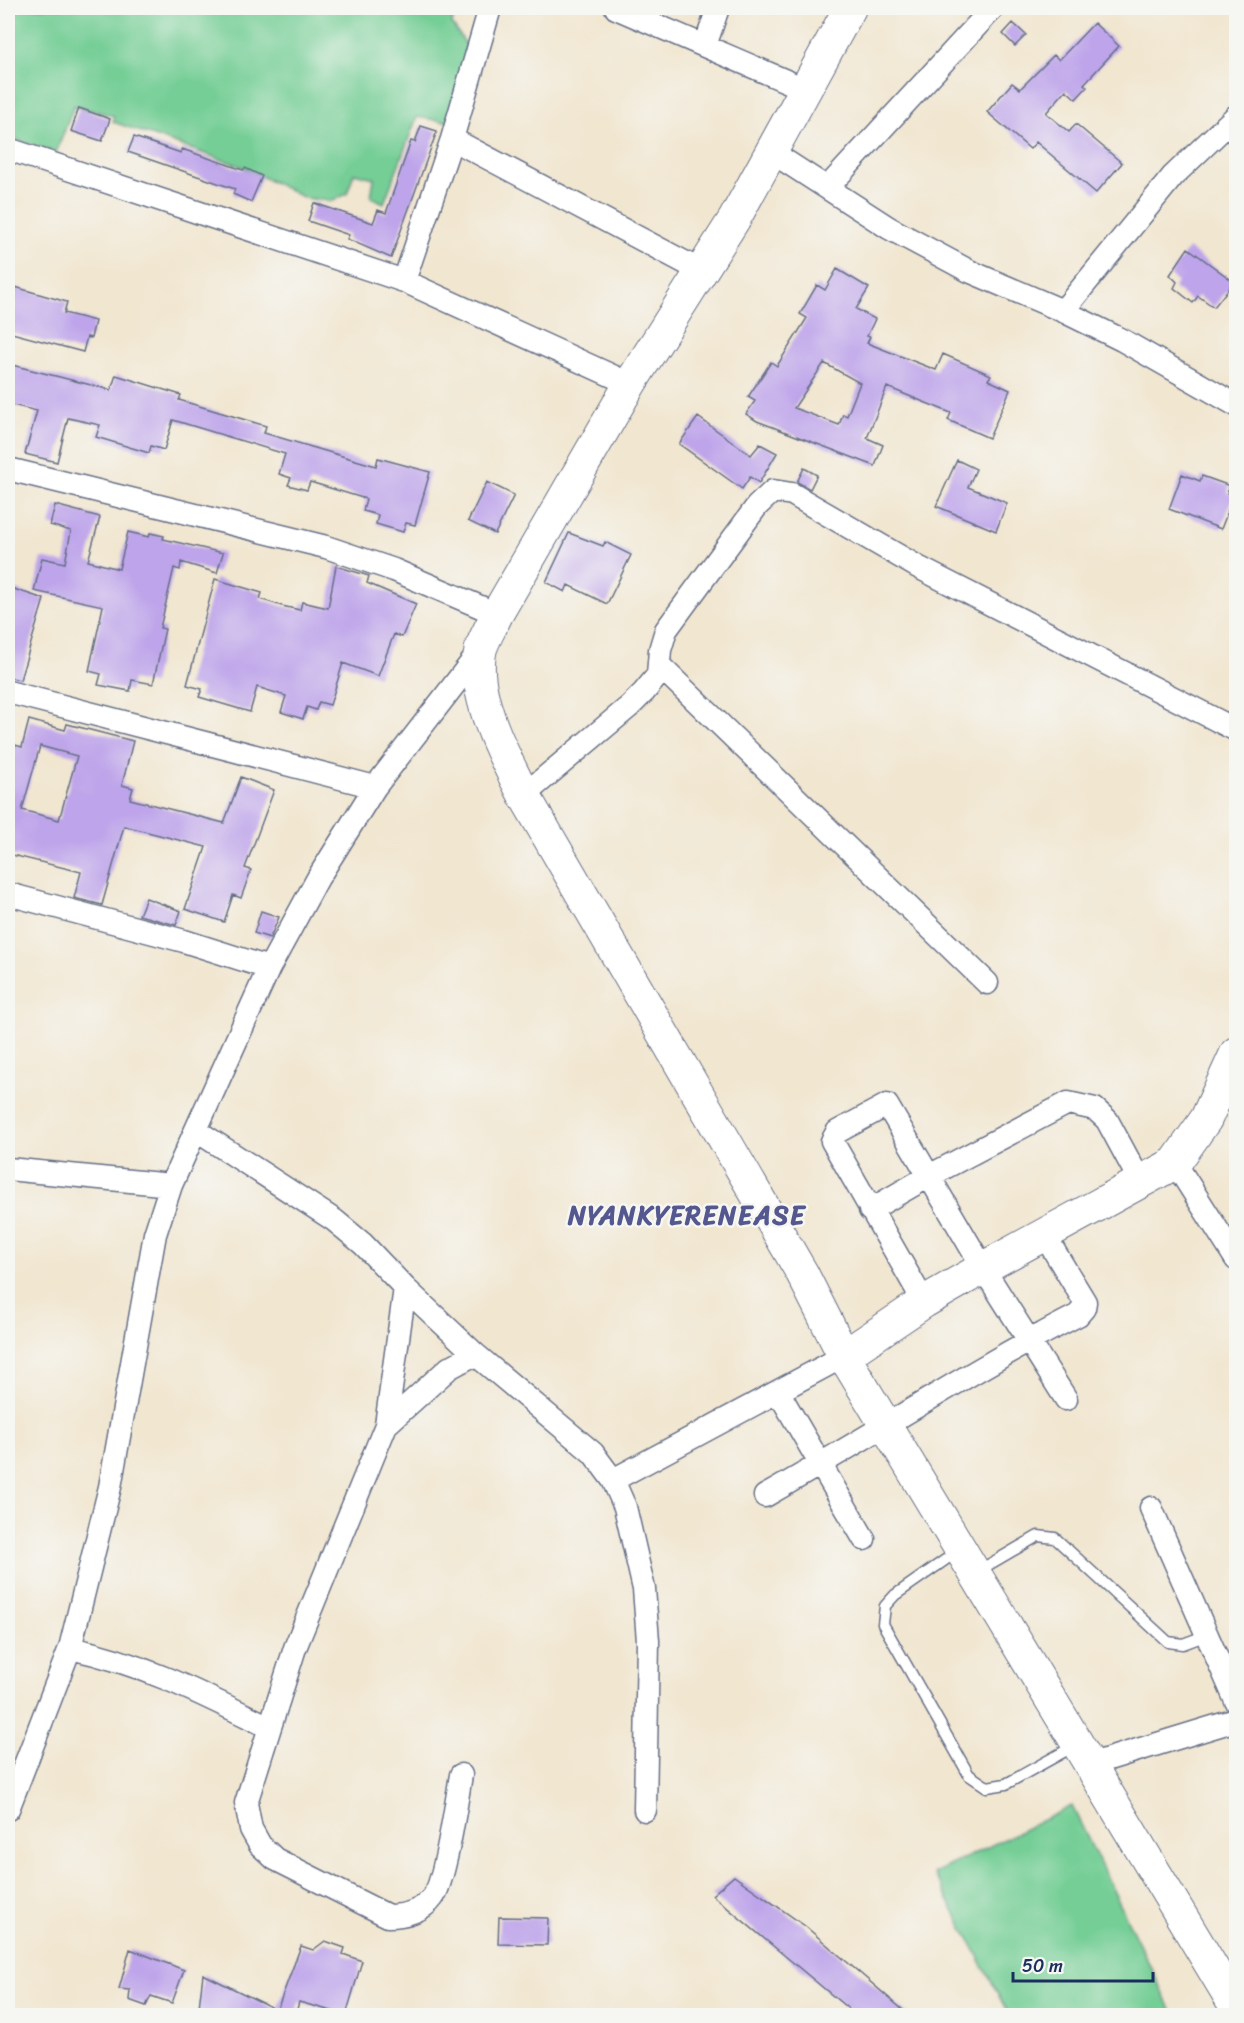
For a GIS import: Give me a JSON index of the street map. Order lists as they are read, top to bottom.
{
  "districts": ["NYANKYERENEASE"],
  "scale_bar": "50 m"
}
